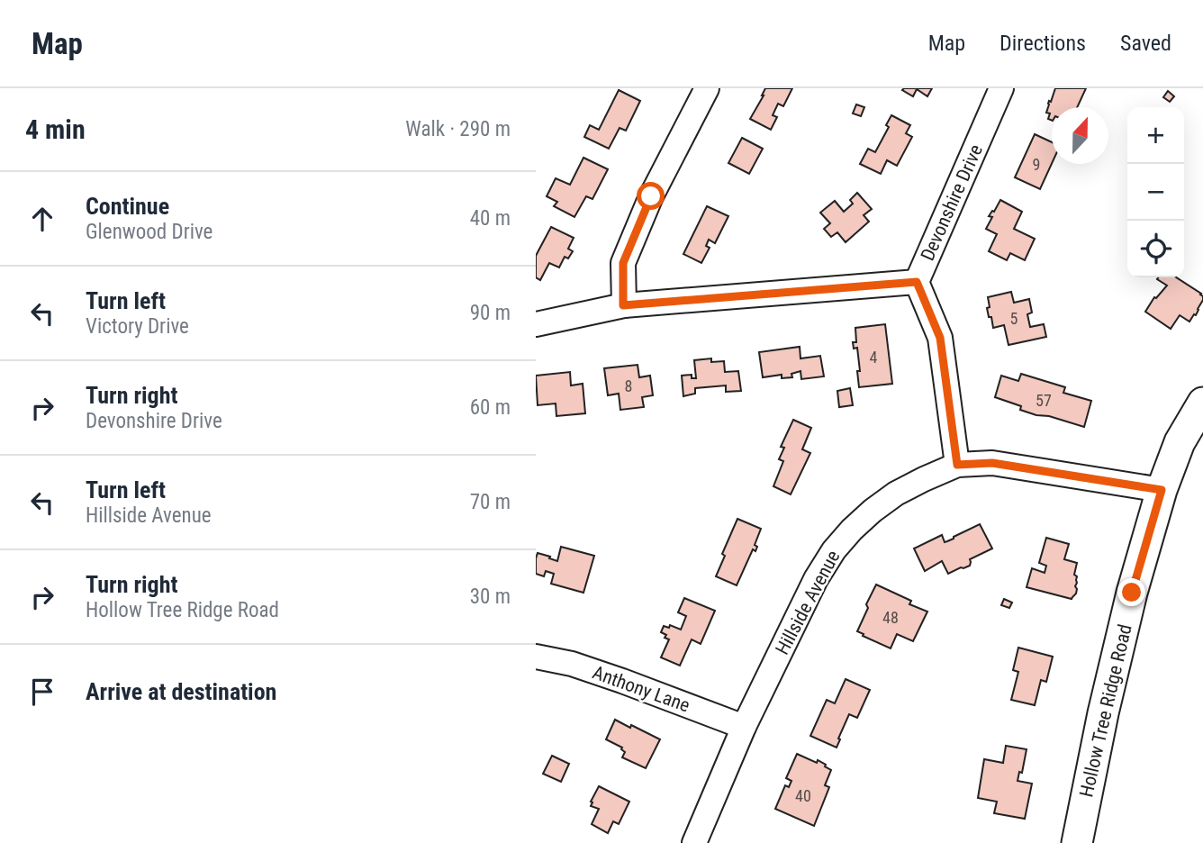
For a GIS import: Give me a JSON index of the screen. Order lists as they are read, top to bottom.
{
  "streets": {
    "main road": ["Hollow Tree Ridge Road"],
    "street": ["Devonshire Drive", "Hillside Avenue", "Anthony Lane"]
  },
  "crossings": [
    ["Devonshire Drive", "Hillside Avenue"],
    ["Hillside Avenue", "Anthony Lane"],
    ["Hillside Avenue", "Hollow Tree Ridge Road"]
  ],
  "house_numbers": [
    "9",
    "5",
    "4",
    "8",
    "57",
    "48",
    "40"
  ],
  "north": "top",
  "page": {
    "header": "Map",
    "nav": ["Map", "Directions", "Saved"],
    "heading": ["4 min", "Walk · 290 m"],
    "map_buttons": ["+", "−"],
    "list": [
      ["Continue", "Glenwood Drive", "40 m"],
      ["Turn left", "Victory Drive", "90 m"],
      ["Turn right", "Devonshire Drive", "60 m"],
      ["Turn left", "Hillside Avenue", "70 m"],
      ["Turn right", "Hollow Tree Ridge Road", "30 m"],
      "Arrive at destination"
    ]
  }
}
